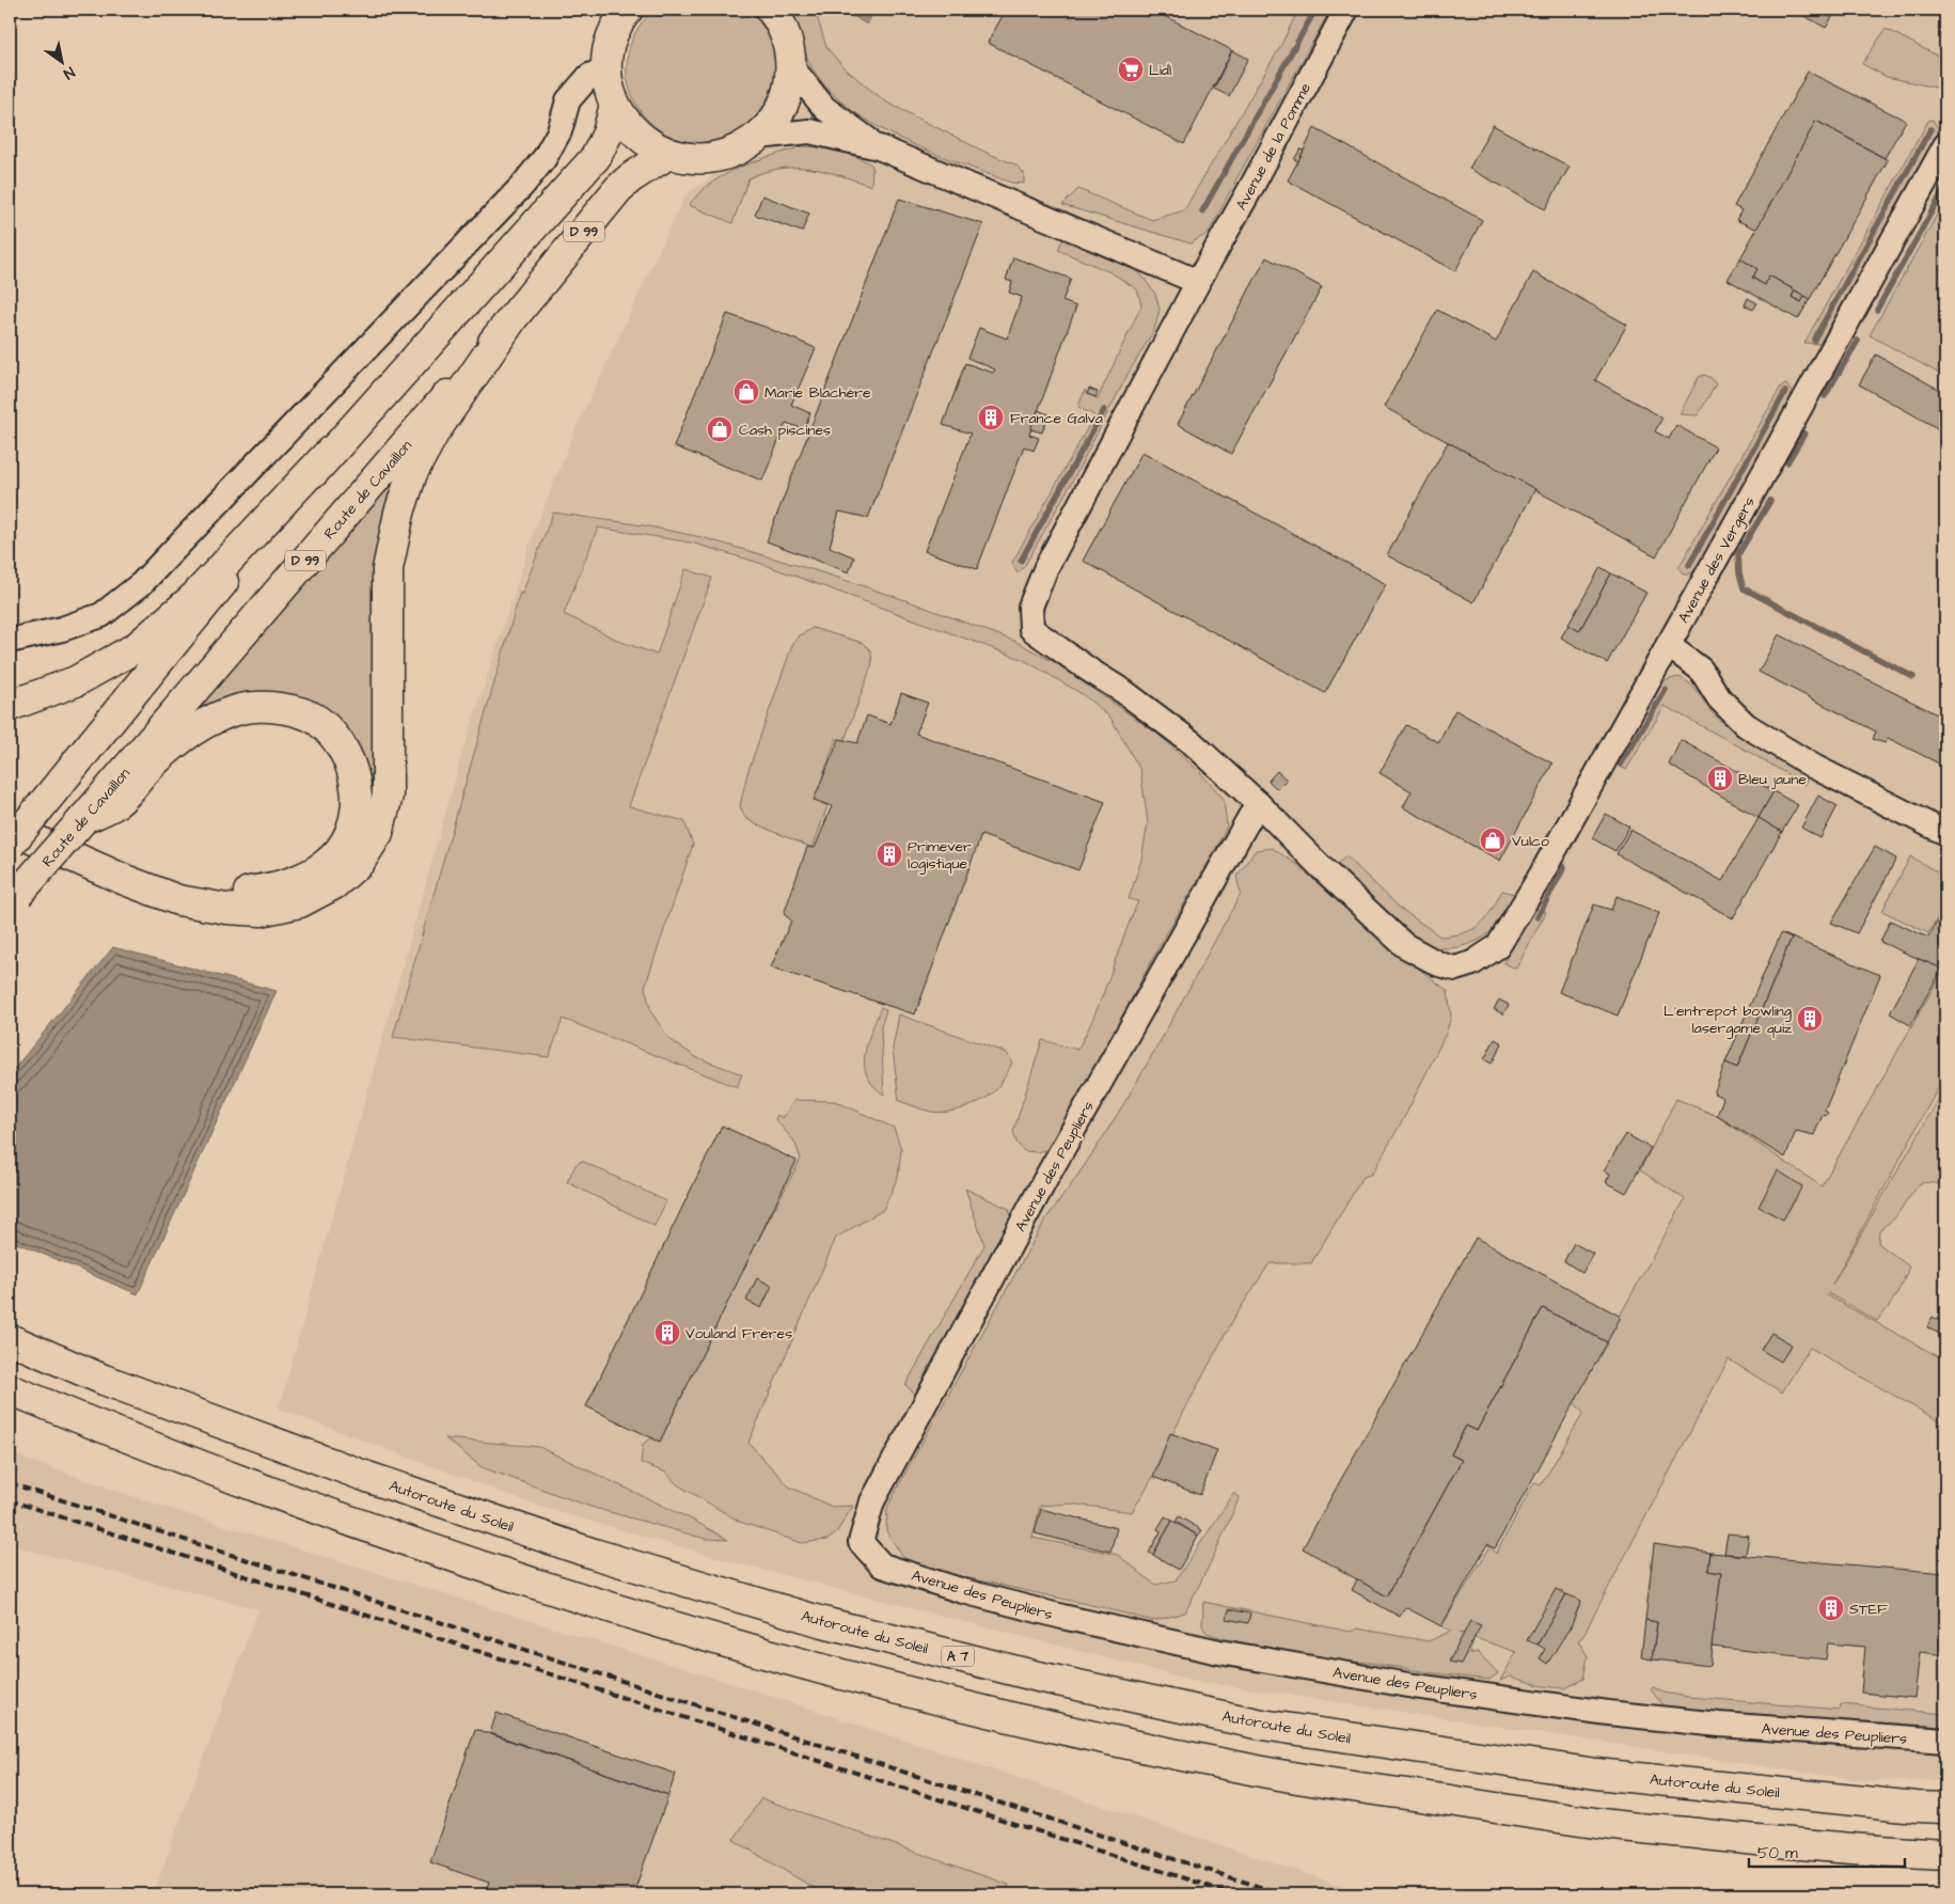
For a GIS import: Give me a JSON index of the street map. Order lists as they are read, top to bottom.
{
  "streets": {
    "main road": [
      "D 99",
      "Route de Cavaillon",
      "Autoroute du Soleil",
      "A 7"
    ],
    "street": ["Avenue de la Pomme", "Avenue des Vergers", "Avenue des Peupliers"]
  },
  "crossings": [
    ["Avenue de la Pomme", "Avenue des Vergers"],
    ["Avenue de la Pomme", "Avenue des Peupliers"],
    ["Avenue des Vergers", "Avenue des Peupliers"]
  ],
  "places": {
    "supermarket": ["Lidl"],
    "shop": ["Marie Blachère", "Cash piscines", "Vulco"],
    "building": [
      "France Galva",
      "Bleu jaune",
      "Primever logistique",
      "L'entrepot bowling lasergame quiz",
      "Vouland Frères",
      "STEF"
    ]
  },
  "scale_bar": "50 m",
  "north": "bottom right"
}
